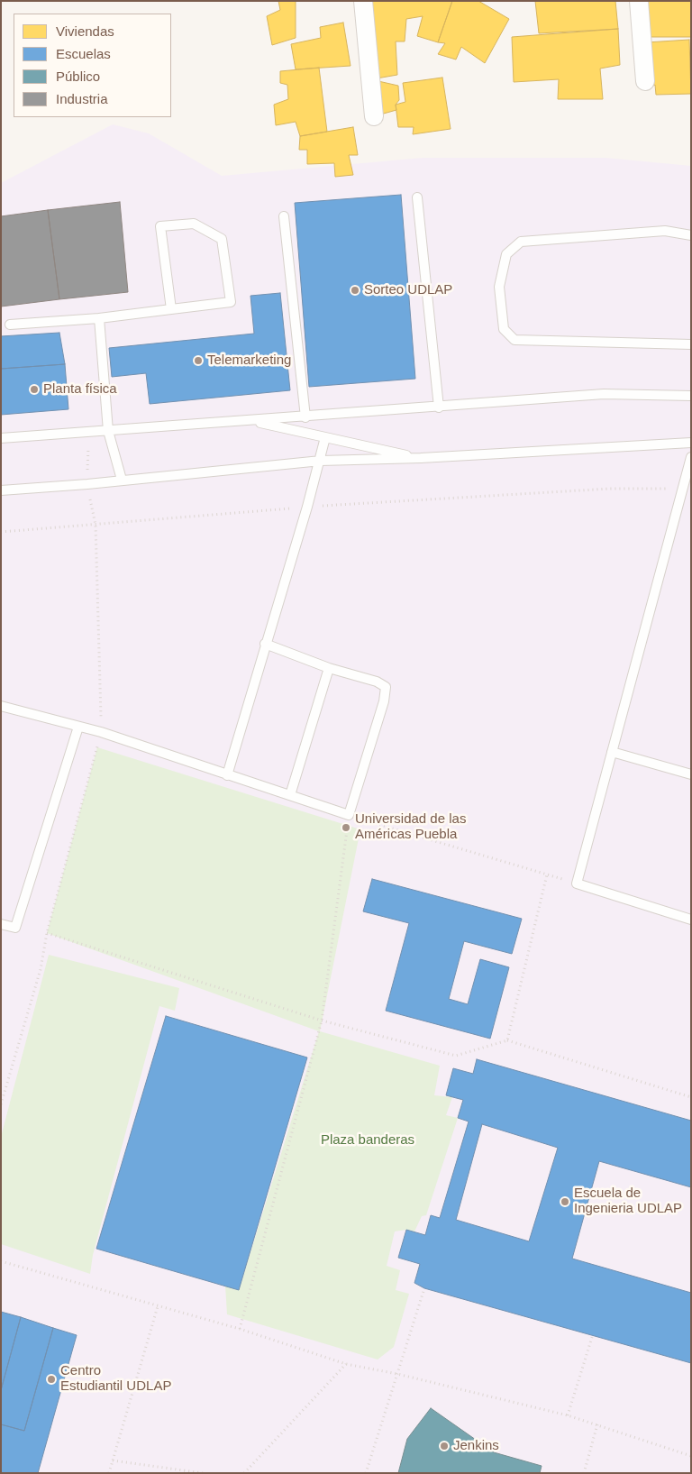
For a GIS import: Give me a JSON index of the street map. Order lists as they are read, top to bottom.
{
  "parks": ["Plaza banderas"],
  "places": [
    "Sorteo UDLAP",
    "Telemarketing",
    "Planta física",
    "Universidad de las Américas Puebla",
    "Escuela de Ingenieria UDLAP",
    "Centro Estudiantil UDLAP",
    "Jenkins"
  ],
  "legend": [
    "Viviendas",
    "Escuelas",
    "Público",
    "Industria"
  ]
}
